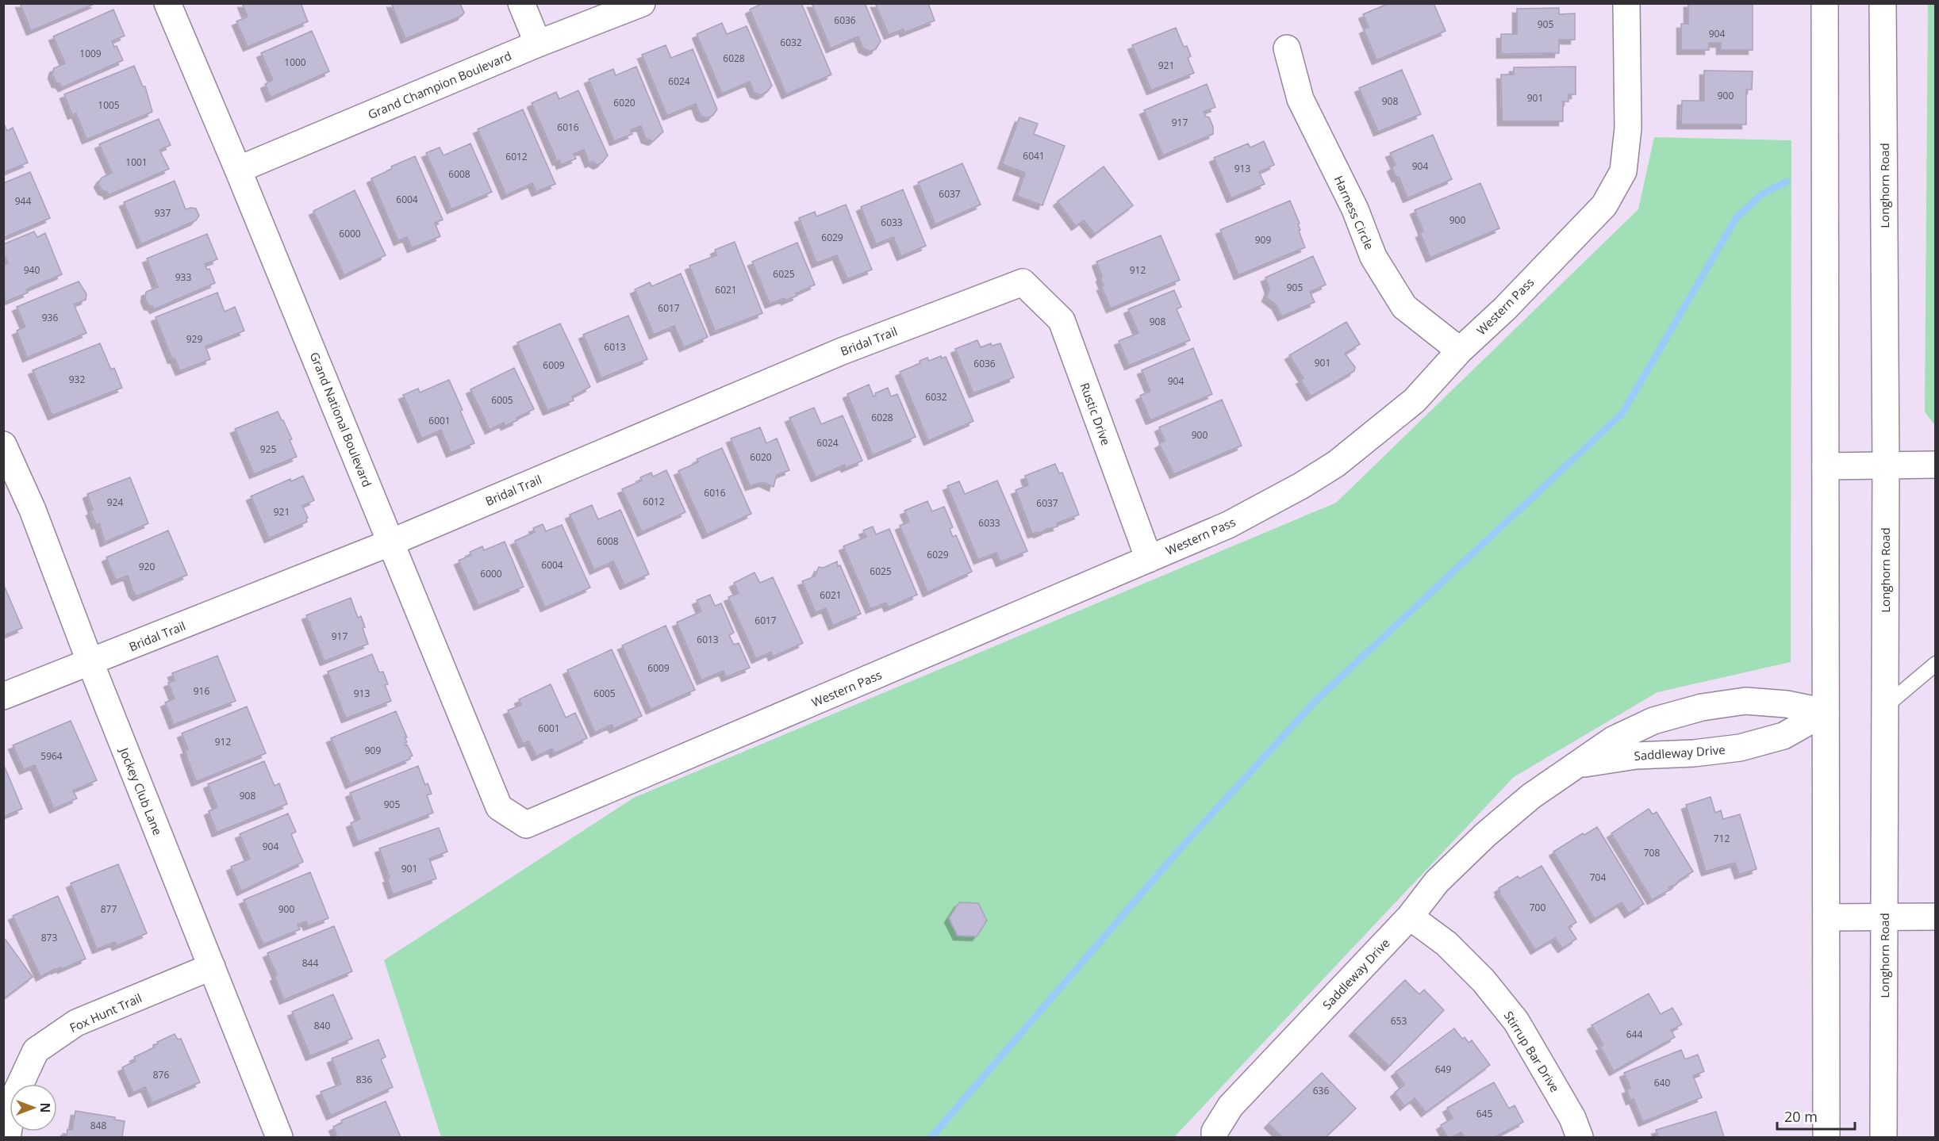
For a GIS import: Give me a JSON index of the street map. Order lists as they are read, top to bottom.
{
  "streets": {
    "street": [
      "Grand Champion Boulevard",
      "Longhorn Road",
      "Harness Circle",
      "Western Pass",
      "Bridal Trail",
      "Rustic Drive",
      "Grand National Boulevard",
      "Saddleway Drive",
      "Jockey Club Lane",
      "Fox Hunt Trail",
      "Stirrup Bar Drive"
    ]
  },
  "crossings": [
    ["Grand Champion Boulevard", "Grand National Boulevard"],
    ["Harness Circle", "Western Pass"],
    ["Western Pass", "Rustic Drive"],
    ["Western Pass", "Grand National Boulevard"],
    ["Bridal Trail", "Rustic Drive"],
    ["Bridal Trail", "Grand National Boulevard"],
    ["Bridal Trail", "Jockey Club Lane"],
    ["Saddleway Drive", "Stirrup Bar Drive"],
    ["Jockey Club Lane", "Fox Hunt Trail"]
  ],
  "house_numbers": [
    "6036",
    "905",
    "904",
    "6032",
    "1009",
    "6028",
    "1000",
    "921",
    "6024",
    "900",
    "901",
    "908",
    "6020",
    "1005",
    "917",
    "6016",
    "6041",
    "6012",
    "1001",
    "904",
    "913",
    "6008",
    "6037",
    "6004",
    "944",
    "937",
    "900",
    "6033",
    "6000",
    "6029",
    "909",
    "940",
    "912",
    "6025",
    "933",
    "905",
    "6021",
    "6017",
    "936",
    "908",
    "929",
    "6013",
    "901",
    "6036",
    "6009",
    "932",
    "904",
    "6032",
    "6005",
    "6028",
    "6001",
    "900",
    "6024",
    "925",
    "6020",
    "6016",
    "6012",
    "924",
    "6037",
    "921",
    "6033",
    "6008",
    "6029",
    "6004",
    "920",
    "6025",
    "6000",
    "6021",
    "6017",
    "917",
    "6013",
    "6009",
    "916",
    "913",
    "6005",
    "6001",
    "912",
    "909",
    "5964",
    "908",
    "905",
    "712",
    "904",
    "708",
    "901",
    "704",
    "700",
    "877",
    "900",
    "873",
    "844",
    "653",
    "840",
    "644",
    "649",
    "876",
    "836",
    "640",
    "636",
    "645",
    "848"
  ],
  "scale_bar": "20 m",
  "north": "right"
}
